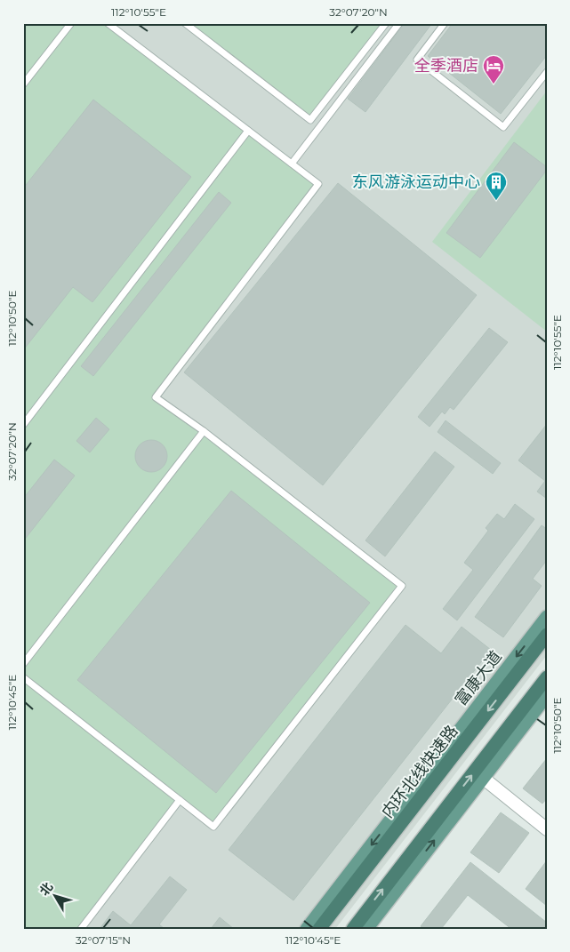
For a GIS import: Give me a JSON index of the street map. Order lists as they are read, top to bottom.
{
  "streets": {
    "highway": ["内环北线快速路"],
    "main road": ["富康大道"]
  },
  "places": {
    "hotel": ["全季酒店"],
    "building": ["东风游泳运动中心"]
  },
  "north": "top left",
  "coordinates": [
    "112°10'55\"E",
    "32°07'20\"N",
    "112°10'50\"E",
    "112°10'45\"E",
    "32°07'15\"N"
  ]
}
